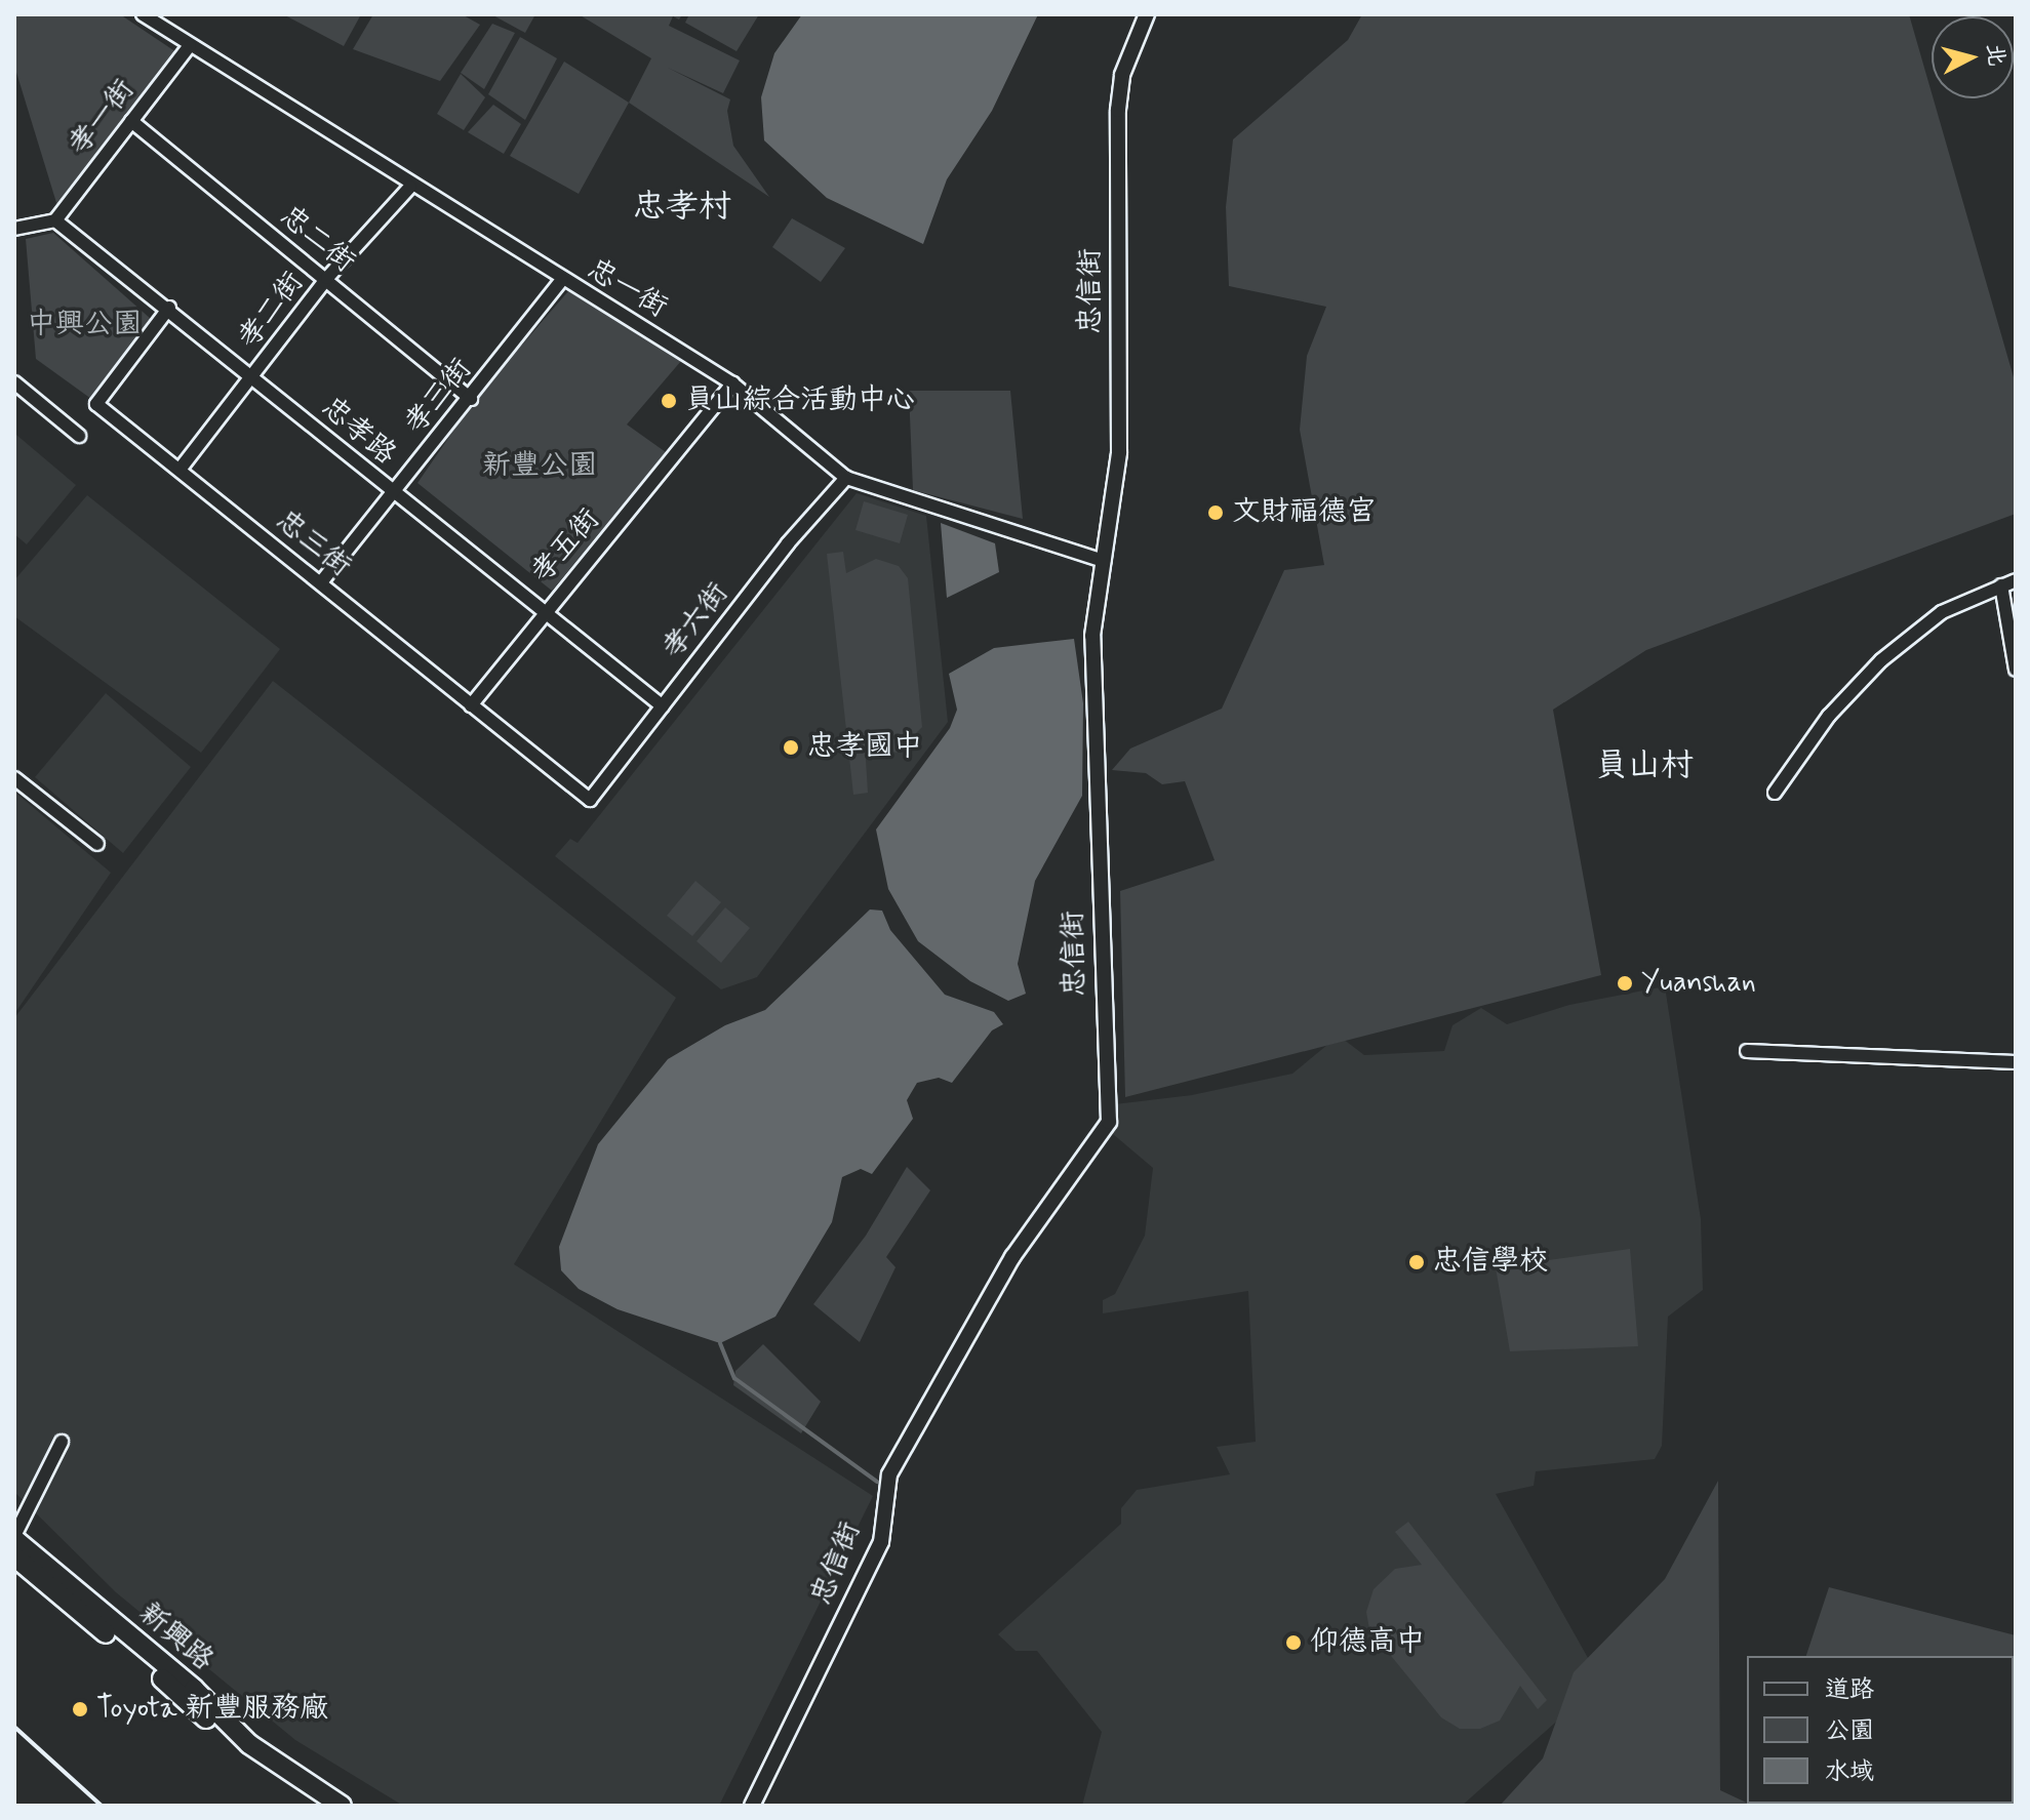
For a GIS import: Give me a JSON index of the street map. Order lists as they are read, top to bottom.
{
  "streets": {
    "main road": ["新興路"],
    "street": [
      "孝一街",
      "忠二街",
      "忠一街",
      "忠信街",
      "孝二街",
      "孝三街",
      "忠孝路",
      "忠三街",
      "孝五街",
      "孝六街"
    ]
  },
  "crossings": [
    ["孝一街", "忠二街"],
    ["孝一街", "忠一街"],
    ["孝一街", "忠孝路"],
    ["忠二街", "孝二街"],
    ["忠二街", "孝三街"],
    ["忠一街", "忠信街"],
    ["忠一街", "孝二街"],
    ["忠一街", "孝三街"],
    ["忠一街", "孝五街"],
    ["忠一街", "孝六街"],
    ["孝二街", "忠孝路"],
    ["孝二街", "忠三街"],
    ["孝三街", "忠孝路"],
    ["孝三街", "忠三街"],
    ["忠孝路", "忠三街"],
    ["忠孝路", "孝五街"],
    ["忠孝路", "孝六街"],
    ["忠三街", "孝五街"],
    ["忠三街", "孝六街"]
  ],
  "districts": ["忠孝村", "員山村"],
  "parks": ["中興公園", "新豐公園"],
  "places": [
    "員山綜合活動中心",
    "文財福德宮",
    "忠孝國中",
    "Yuanshan",
    "忠信學校",
    "仰德高中",
    "Toyota 新豐服務廠"
  ],
  "legend": ["道路", "公園", "水域"],
  "north": "right"
}
